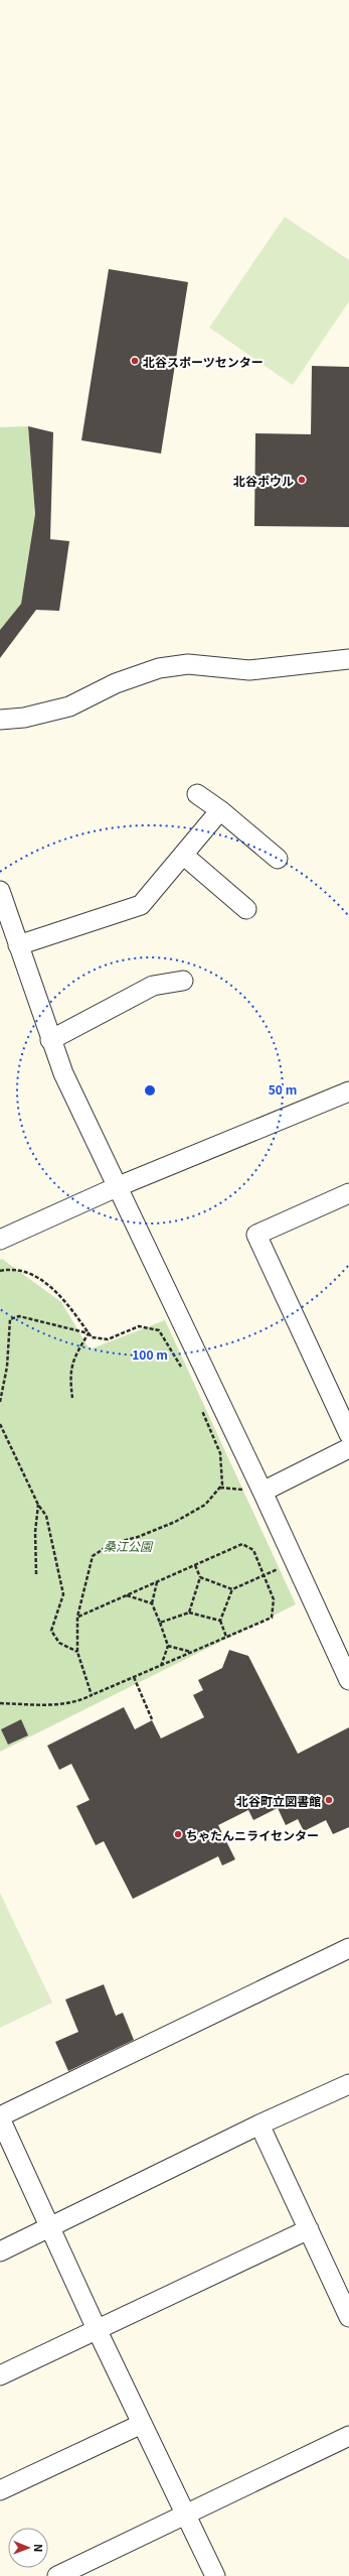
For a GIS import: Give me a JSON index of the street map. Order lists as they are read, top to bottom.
{
  "parks": ["桑江公園"],
  "places": [
    "北谷スポーツセンター",
    "北谷ボウル",
    "北谷町立図書館",
    "ちゃたんニライセンター"
  ],
  "north": "right",
  "rings": ["50 m", "100 m"]
}
